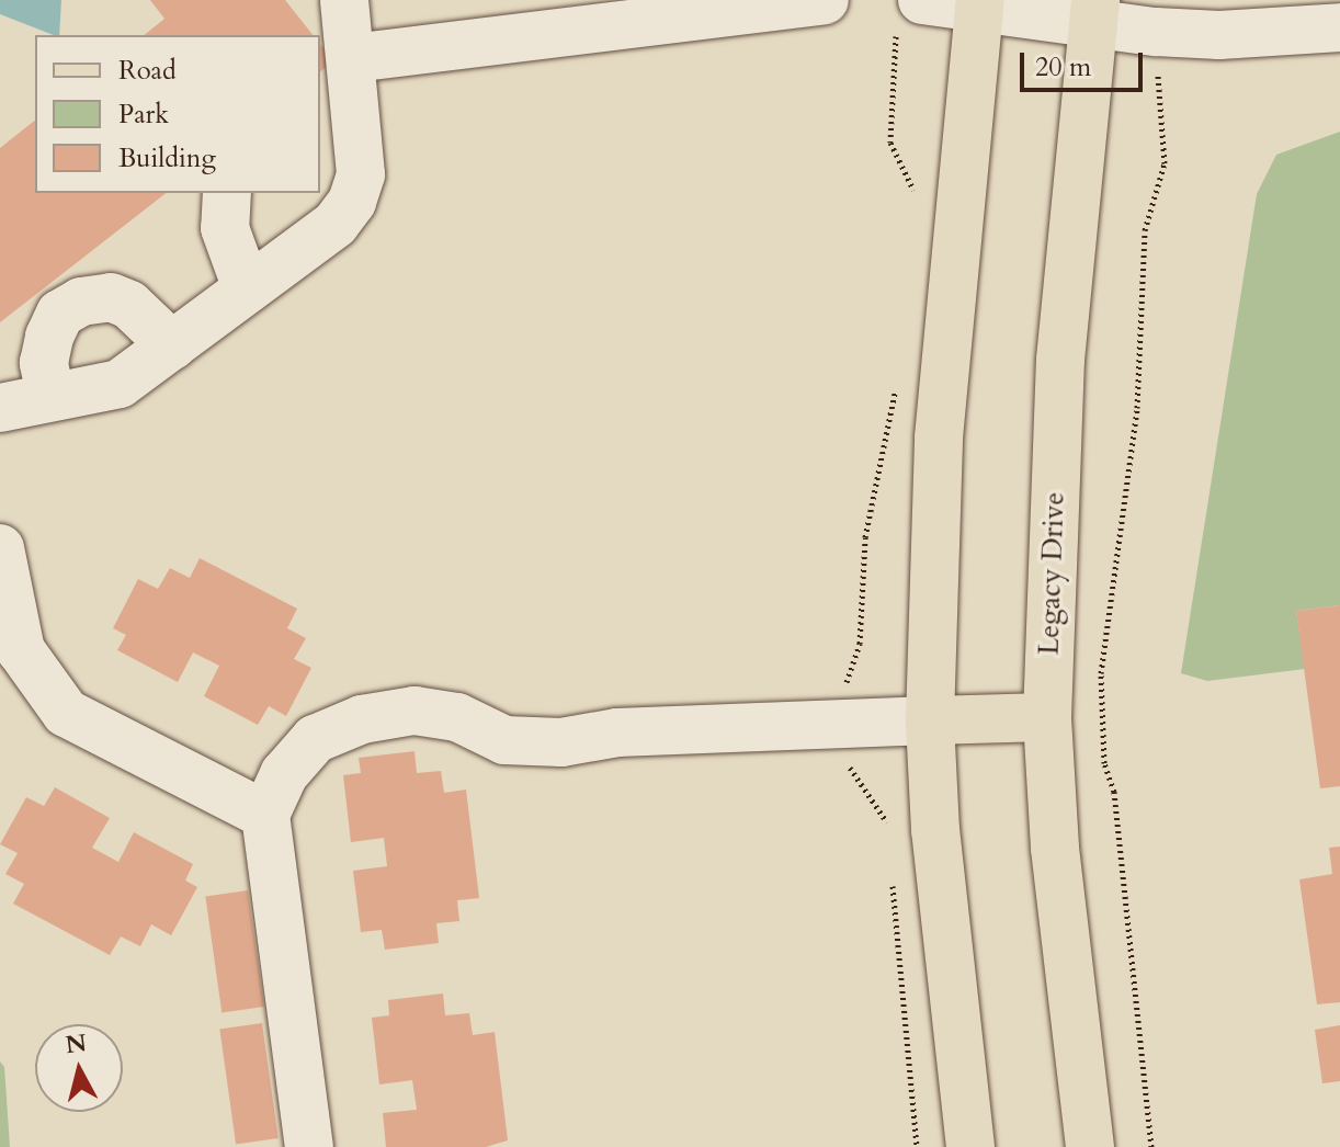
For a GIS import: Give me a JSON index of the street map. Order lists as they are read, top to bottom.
{
  "streets": {
    "main road": ["Legacy Drive"]
  },
  "legend": ["Road", "Park", "Building"],
  "scale_bar": "20 m",
  "north": "top"
}
